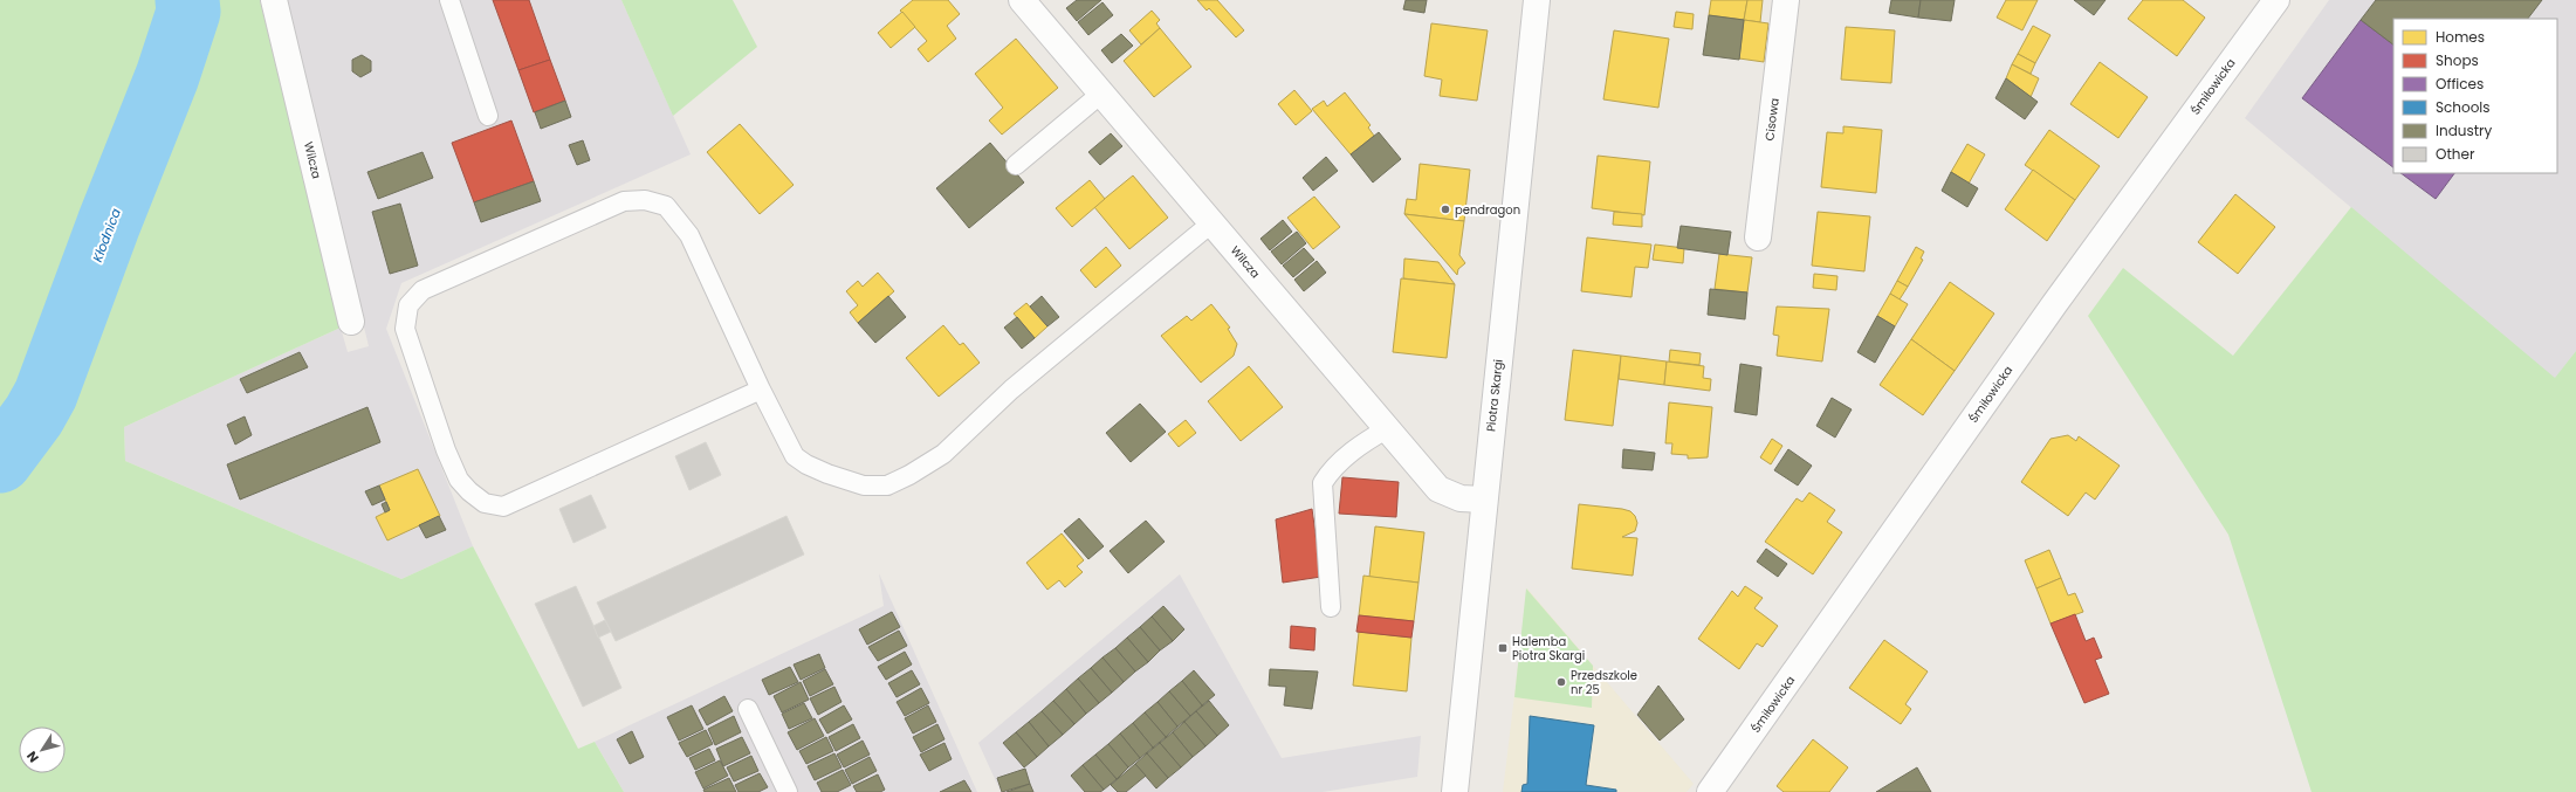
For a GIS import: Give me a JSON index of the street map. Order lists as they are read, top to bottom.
{
  "streets": {
    "street": [
      "Śmiłowicka",
      "Cisowa",
      "Wilcza",
      "Piotra Skargi"
    ]
  },
  "crossings": [
    ["Wilcza", "Piotra Skargi"]
  ],
  "water": ["Kłodnica"],
  "places": {
    "other": ["pendragon", "Przedszkole nr 25"],
    "transit": ["Halemba Piotra Skargi"]
  },
  "legend": [
    "Homes",
    "Shops",
    "Offices",
    "Schools",
    "Industry",
    "Other"
  ],
  "north": "bottom left"
}
